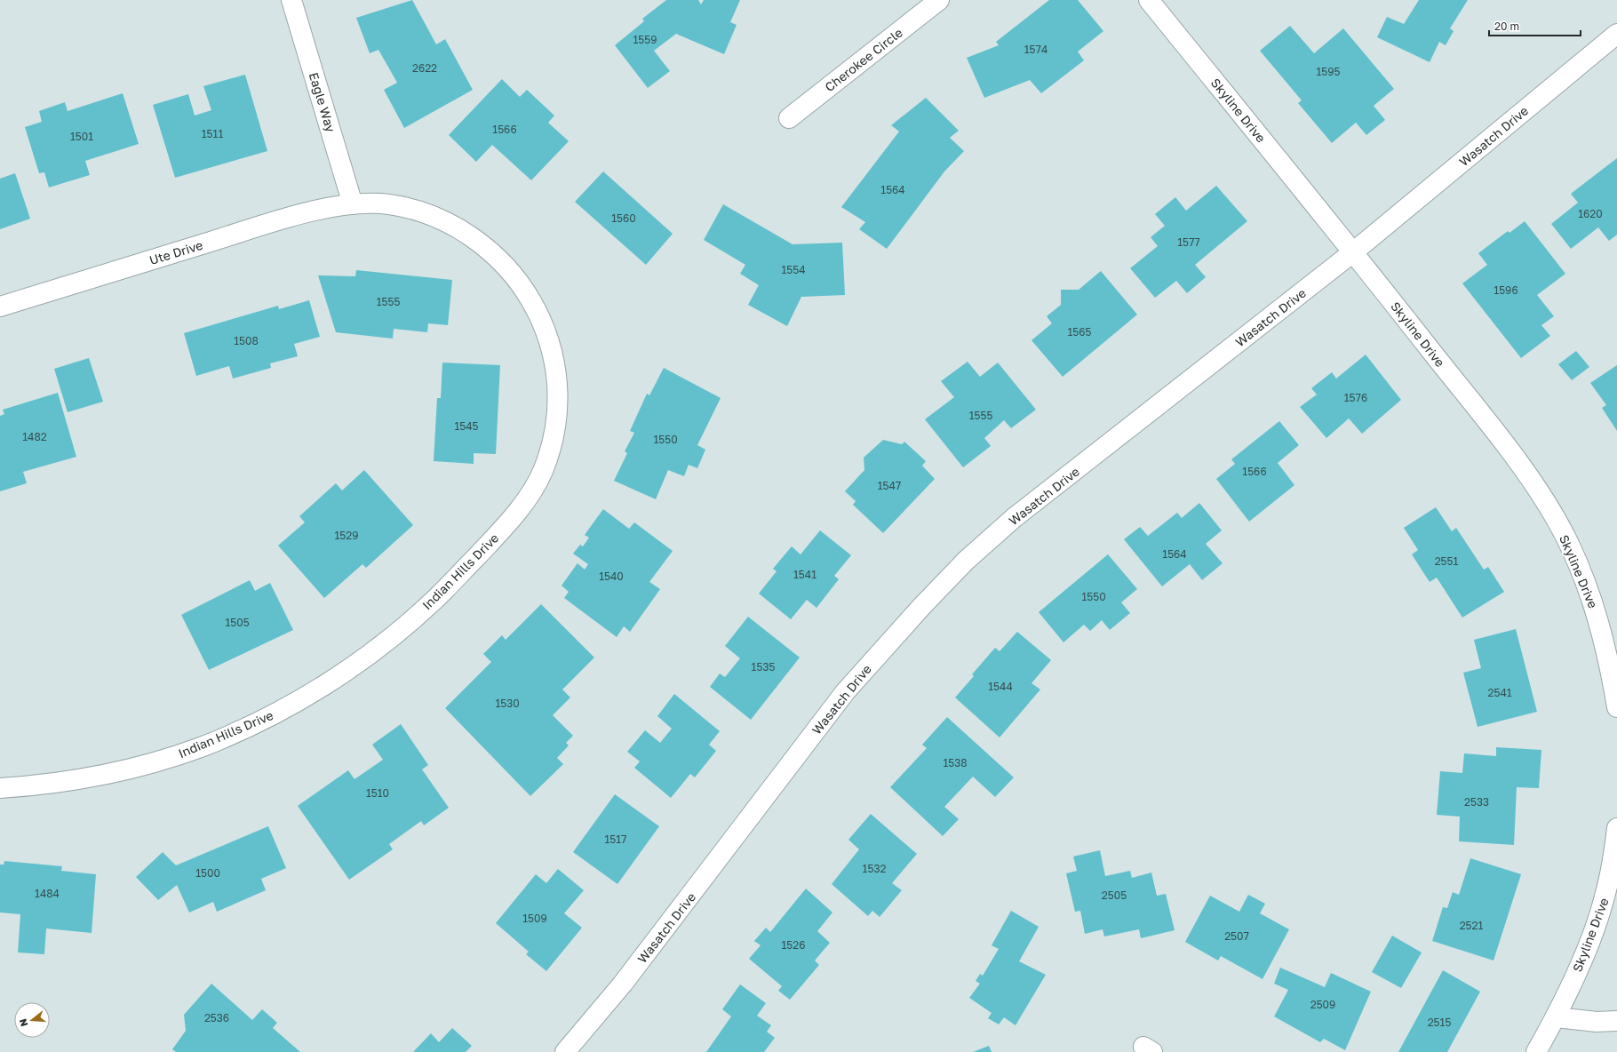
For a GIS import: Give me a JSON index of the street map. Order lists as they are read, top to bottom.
{
  "streets": {
    "street": [
      "Cherokee Circle",
      "Eagle Way",
      "Skyline Drive",
      "Wasatch Drive",
      "Ute Drive",
      "Indian Hills Drive"
    ]
  },
  "crossings": [
    ["Eagle Way", "Ute Drive"],
    ["Eagle Way", "Indian Hills Drive"],
    ["Skyline Drive", "Wasatch Drive"],
    ["Ute Drive", "Indian Hills Drive"]
  ],
  "house_numbers": [
    "1559",
    "1574",
    "2622",
    "1595",
    "1566",
    "1511",
    "1501",
    "1564",
    "1620",
    "1560",
    "1577",
    "1554",
    "1596",
    "1555",
    "1565",
    "1508",
    "1576",
    "1555",
    "1545",
    "1482",
    "1550",
    "1566",
    "1547",
    "1529",
    "1564",
    "2551",
    "1541",
    "1540",
    "1550",
    "1505",
    "1535",
    "1544",
    "2541",
    "1530",
    "1538",
    "1510",
    "2533",
    "1517",
    "1532",
    "1500",
    "1484",
    "2505",
    "1509",
    "2521",
    "2507",
    "1526",
    "2509",
    "2536",
    "2515"
  ],
  "scale_bar": "20 m",
  "north": "left"
}
